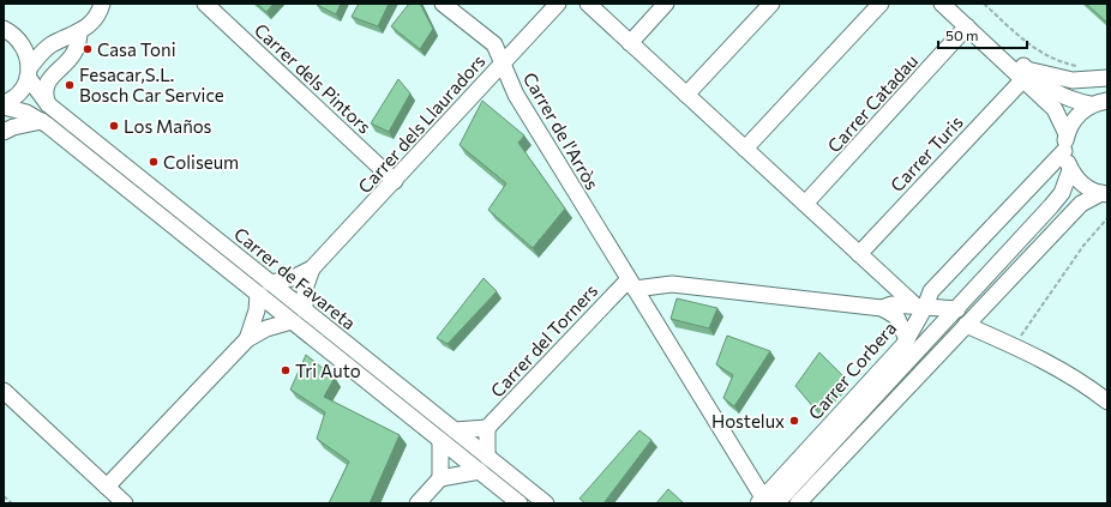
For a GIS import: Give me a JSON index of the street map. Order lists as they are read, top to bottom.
{
  "streets": {
    "street": [
      "Carrer dels Pintors",
      "Carrer Catadau",
      "Carrer dels Llauradors",
      "Carrer de l'Arròs",
      "Carrer Turis",
      "Carrer de Favareta",
      "Carrer del Torners",
      "Carrer Corbera"
    ]
  },
  "crossings": [
    ["Carrer dels Pintors", "Carrer dels Llauradors"],
    ["Carrer dels Llauradors", "Carrer de l'Arròs"],
    ["Carrer dels Llauradors", "Carrer de Favareta"],
    ["Carrer de l'Arròs", "Carrer del Torners"],
    ["Carrer de l'Arròs", "Carrer Corbera"]
  ],
  "places": [
    "Casa Toni",
    "Fesacar,S.L. Bosch Car Service",
    "Los Maños",
    "Coliseum",
    "Tri Auto",
    "Hostelux"
  ],
  "scale_bar": "50 m"
}
